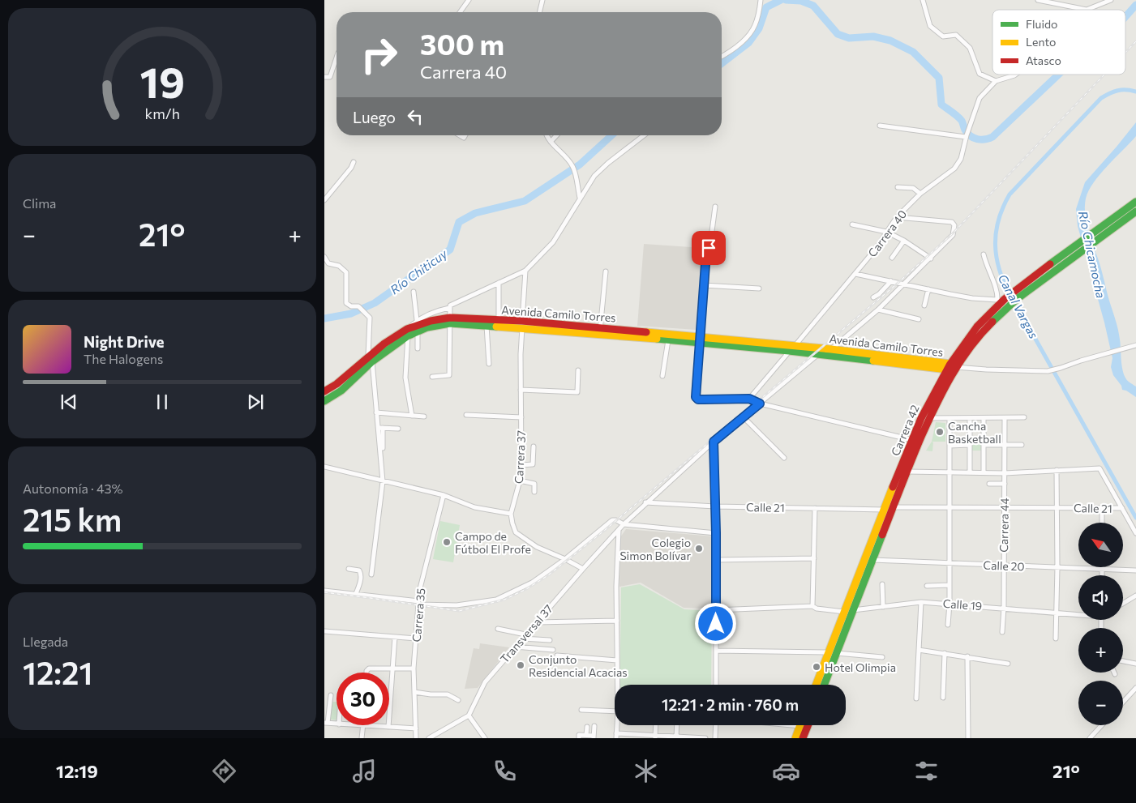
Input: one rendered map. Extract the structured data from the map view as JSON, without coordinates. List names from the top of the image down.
{
  "streets": {
    "main road": ["Avenida Camilo Torres", "Carrera 42"],
    "street": [
      "Carrera 40",
      "Carrera 37",
      "Calle 21",
      "Carrera 44",
      "Calle 20",
      "Calle 19",
      "Carrera 35",
      "Transversal 37"
    ]
  },
  "crossings": [
    ["Carrera 40", "Avenida Camilo Torres"],
    ["Avenida Camilo Torres", "Carrera 42"],
    ["Avenida Camilo Torres", "Carrera 37"],
    ["Carrera 42", "Calle 21"],
    ["Carrera 42", "Calle 20"],
    ["Carrera 42", "Calle 19"],
    ["Calle 21", "Carrera 44"],
    ["Carrera 44", "Calle 20"],
    ["Carrera 44", "Calle 19"]
  ],
  "water": ["Río Chicamocha", "Río Chiticuy", "Canal Vargas"],
  "places": [
    "Cancha Basketball",
    "Campo de Fútbol El Profe",
    "Colegio Simon Bolívar",
    "Conjunto Residencial Acacias",
    "Hotel Olimpia"
  ],
  "legend": ["Fluido", "Lento", "Atasco"],
  "north": "top left",
  "page": {
    "turn": ["300 m", "Carrera 40"],
    "then": "Luego",
    "tile": [
      "Clima",
      ["Autonomía · 43%", "215 km"],
      ["Llegada", "12:21"]
    ],
    "heat": ["−", "21°", "+"],
    "song": ["Night Drive", "The Halogens"],
    "map_buttons": ["+", "−"],
    "limit": "30",
    "trip": "12:21 · 2 min · 760 m",
    "tabs": ["12:19", "21°"],
    "gauge": ["19", "km/h"]
  }
}
